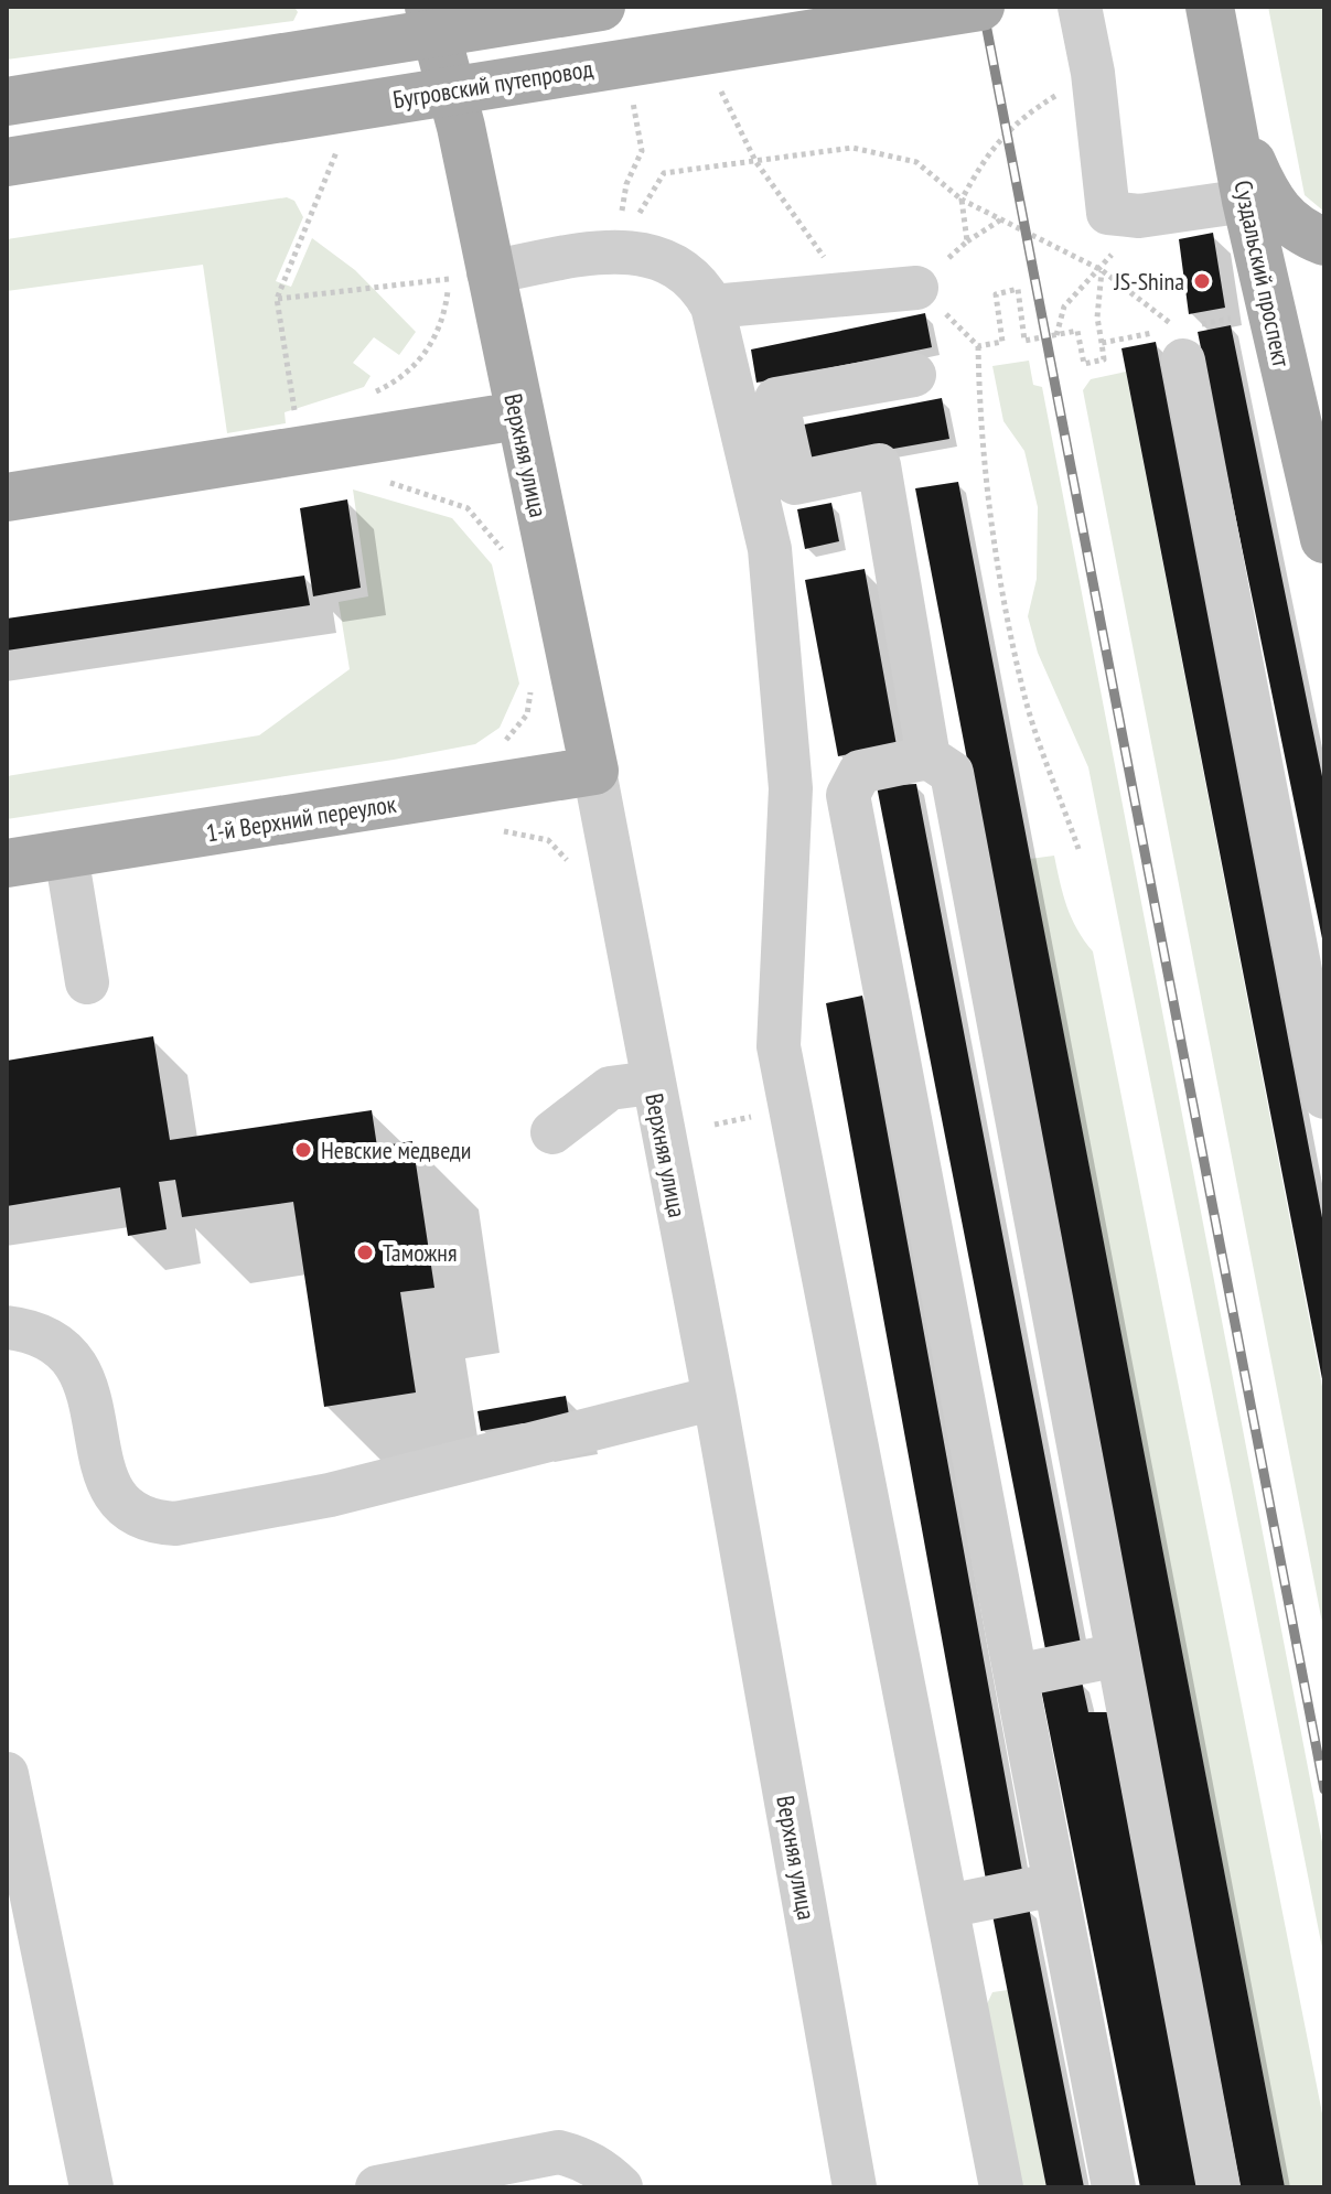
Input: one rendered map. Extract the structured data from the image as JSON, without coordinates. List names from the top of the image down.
{
  "streets": {
    "main road": [
      "Бугровский путепровод",
      "Суздальский проспект",
      "Верхняя улица",
      "1-й Верхний переулок"
    ]
  },
  "crossings": [
    ["Верхняя улица", "1-й Верхний переулок"]
  ],
  "places": ["JS-Shina", "Невские медведи", "Таможня"]
}
